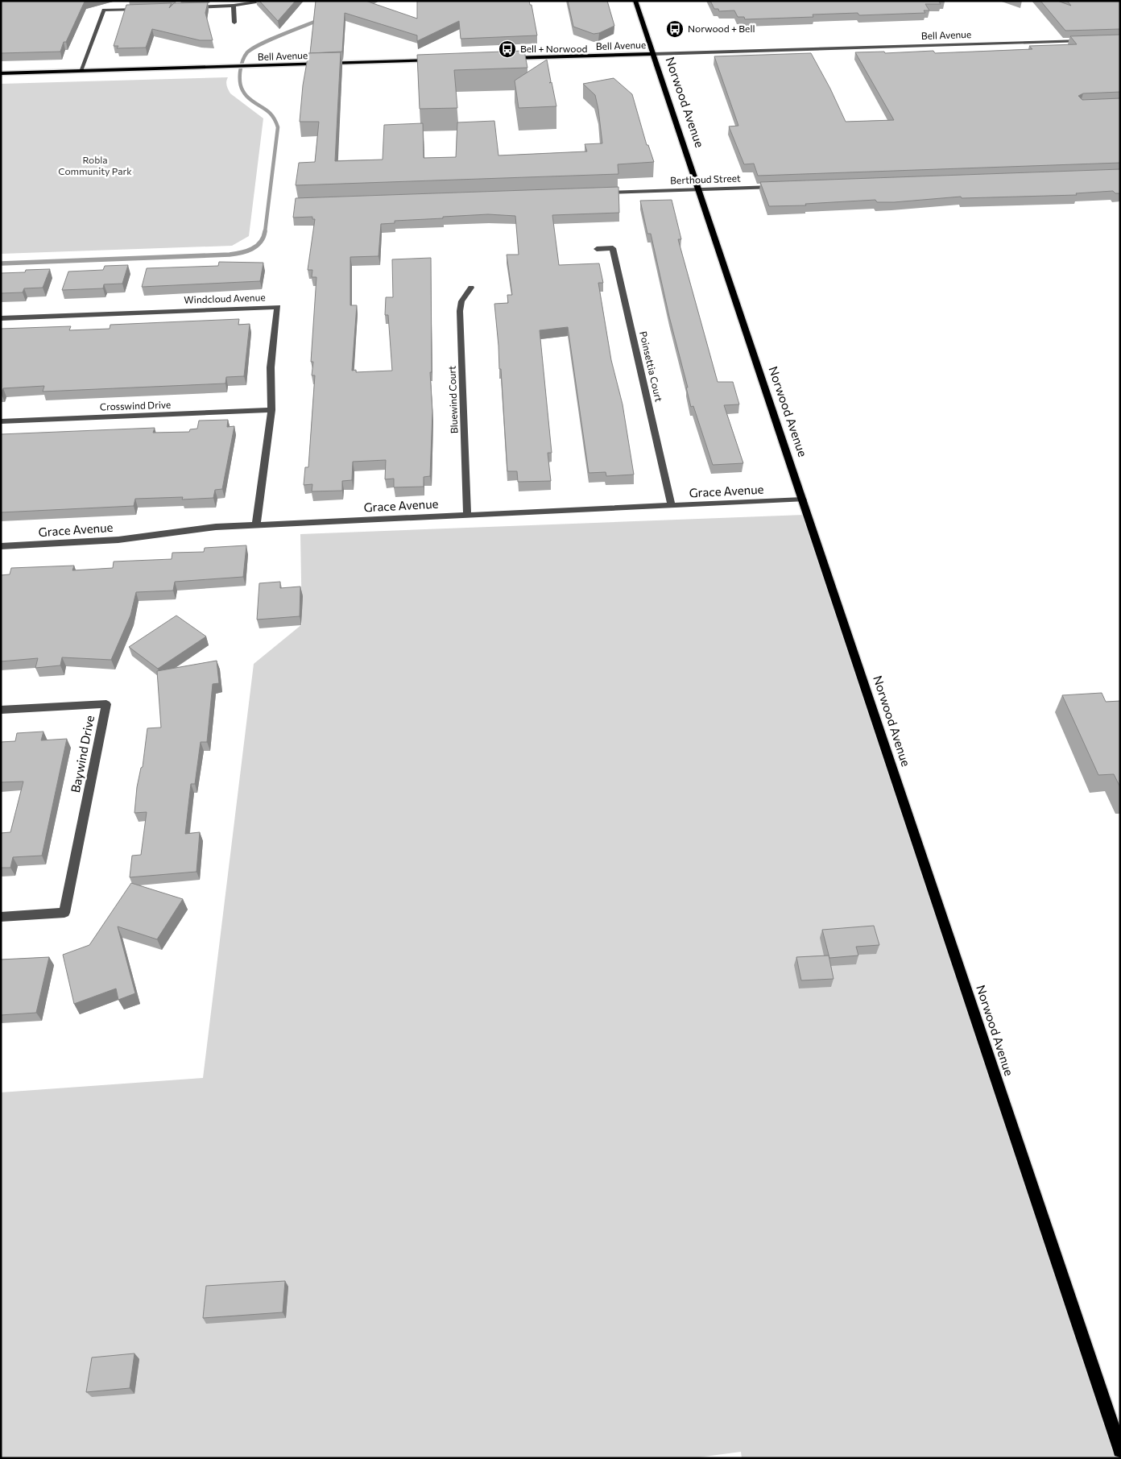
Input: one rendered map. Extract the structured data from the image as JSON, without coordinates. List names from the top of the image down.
{
  "streets": {
    "main road": ["Bell Avenue", "Norwood Avenue"],
    "street": [
      "Berthoud Street",
      "Windcloud Avenue",
      "Poinsettia Court",
      "Bluewind Court",
      "Crosswind Drive",
      "Grace Avenue",
      "Baywind Drive"
    ]
  },
  "crossings": [
    ["Bell Avenue", "Norwood Avenue"],
    ["Norwood Avenue", "Berthoud Street"],
    ["Norwood Avenue", "Grace Avenue"],
    ["Windcloud Avenue", "Crosswind Drive"],
    ["Windcloud Avenue", "Grace Avenue"],
    ["Poinsettia Court", "Grace Avenue"],
    ["Bluewind Court", "Grace Avenue"]
  ],
  "parks": ["Robla Community Park"],
  "places": {
    "bus stop": ["Norwood + Bell", "Bell + Norwood"]
  }
}
